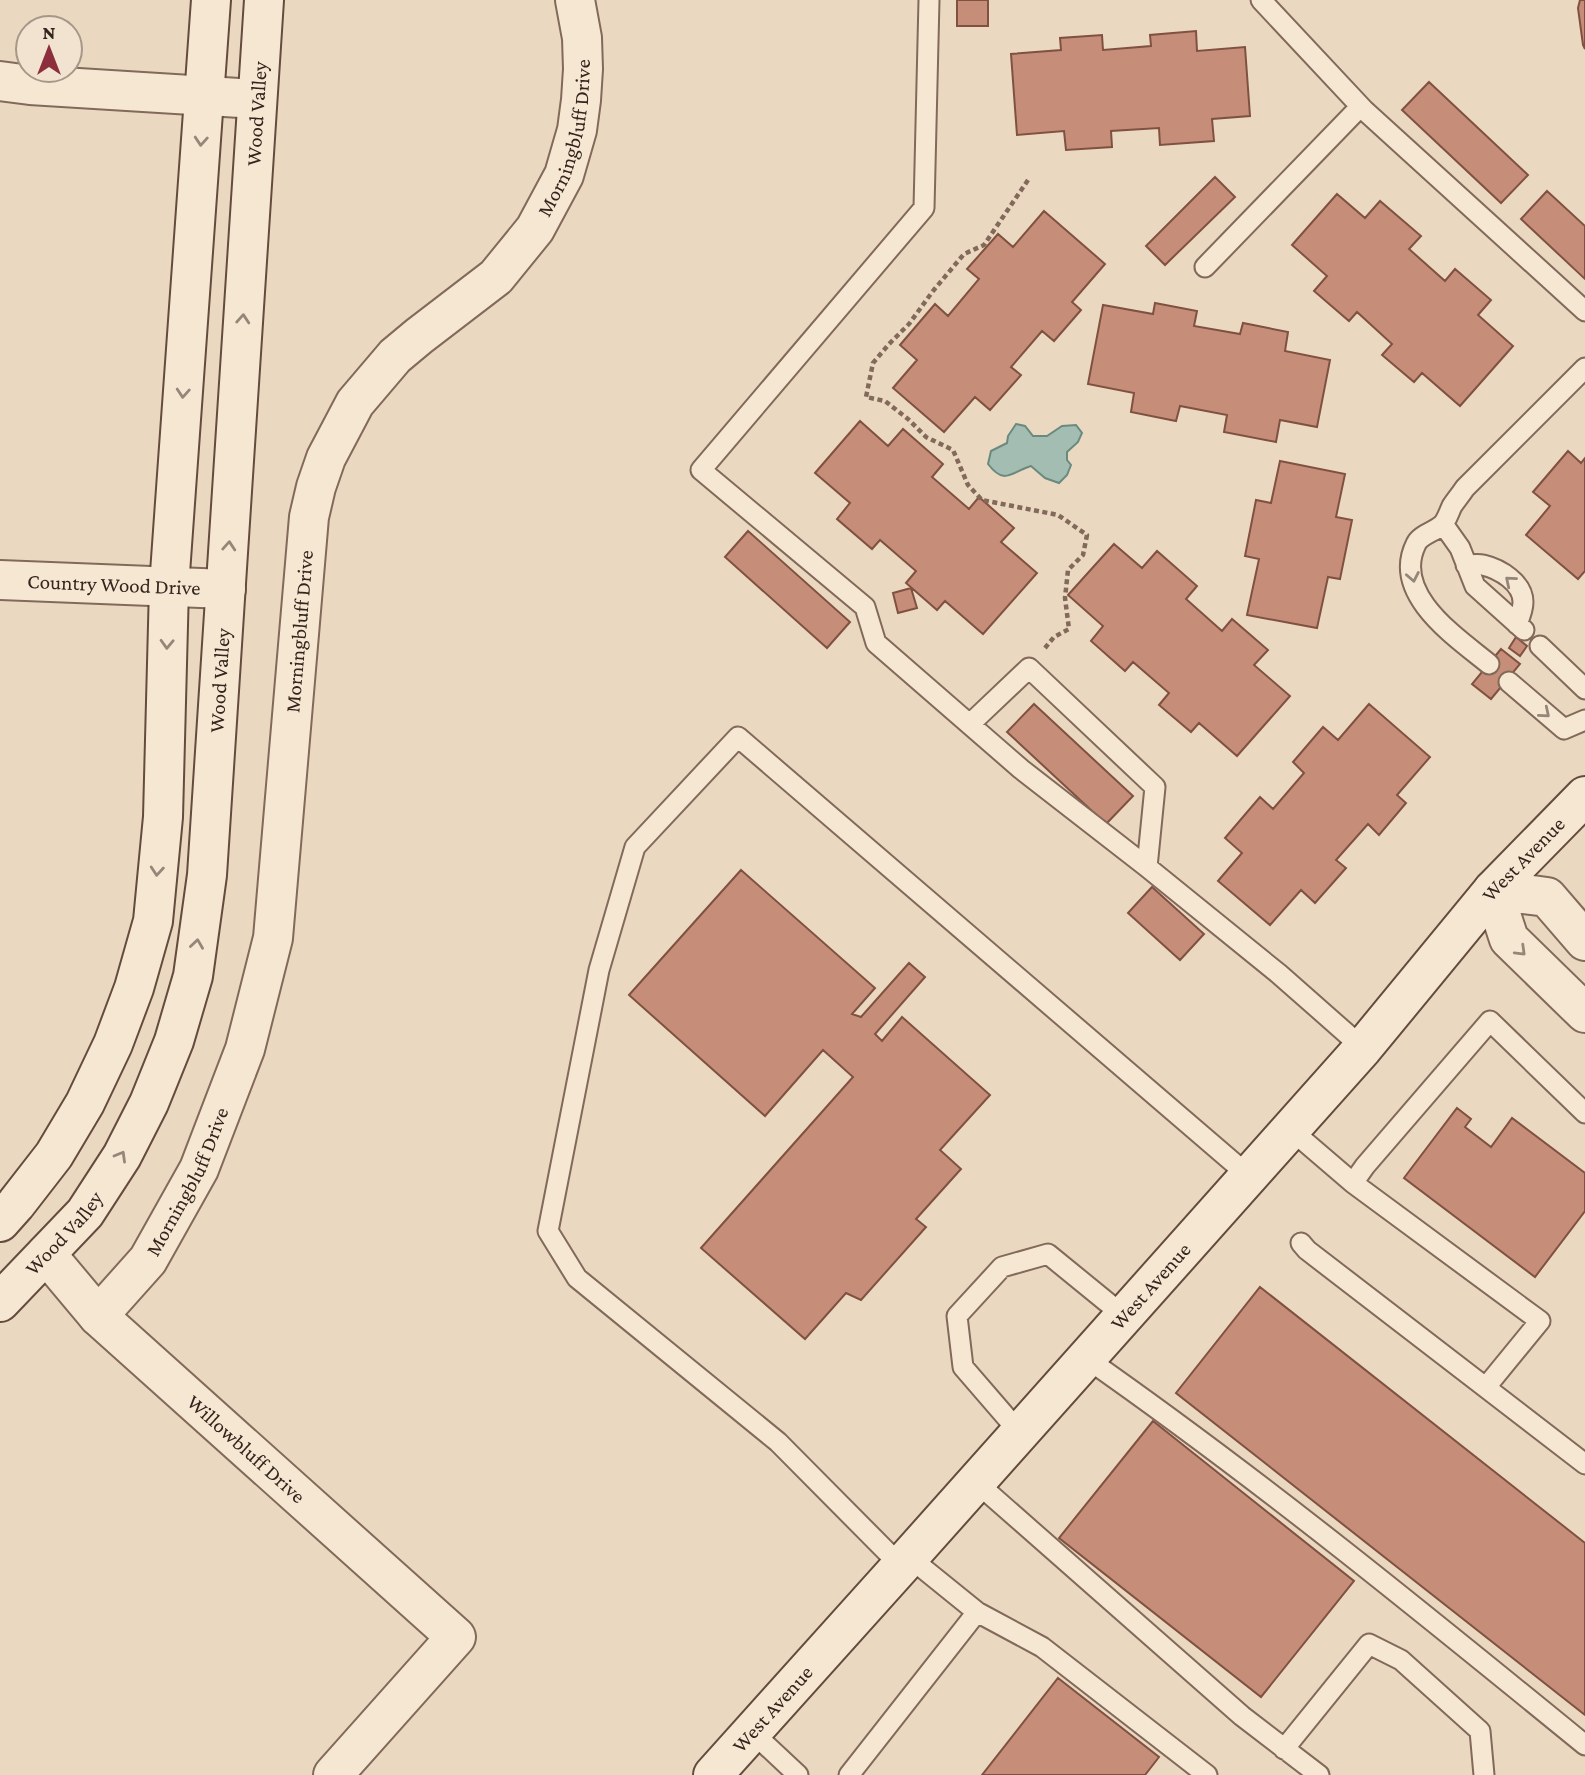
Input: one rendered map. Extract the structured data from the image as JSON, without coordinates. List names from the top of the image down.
{
  "streets": {
    "street": [
      "Wood Valley",
      "Morningbluff Drive",
      "Country Wood Drive",
      "West Avenue",
      "Willowbluff Drive"
    ]
  },
  "crossings": [
    ["Wood Valley", "Country Wood Drive"],
    ["Wood Valley", "Willowbluff Drive"],
    ["Morningbluff Drive", "Willowbluff Drive"]
  ],
  "north": "top"
}
